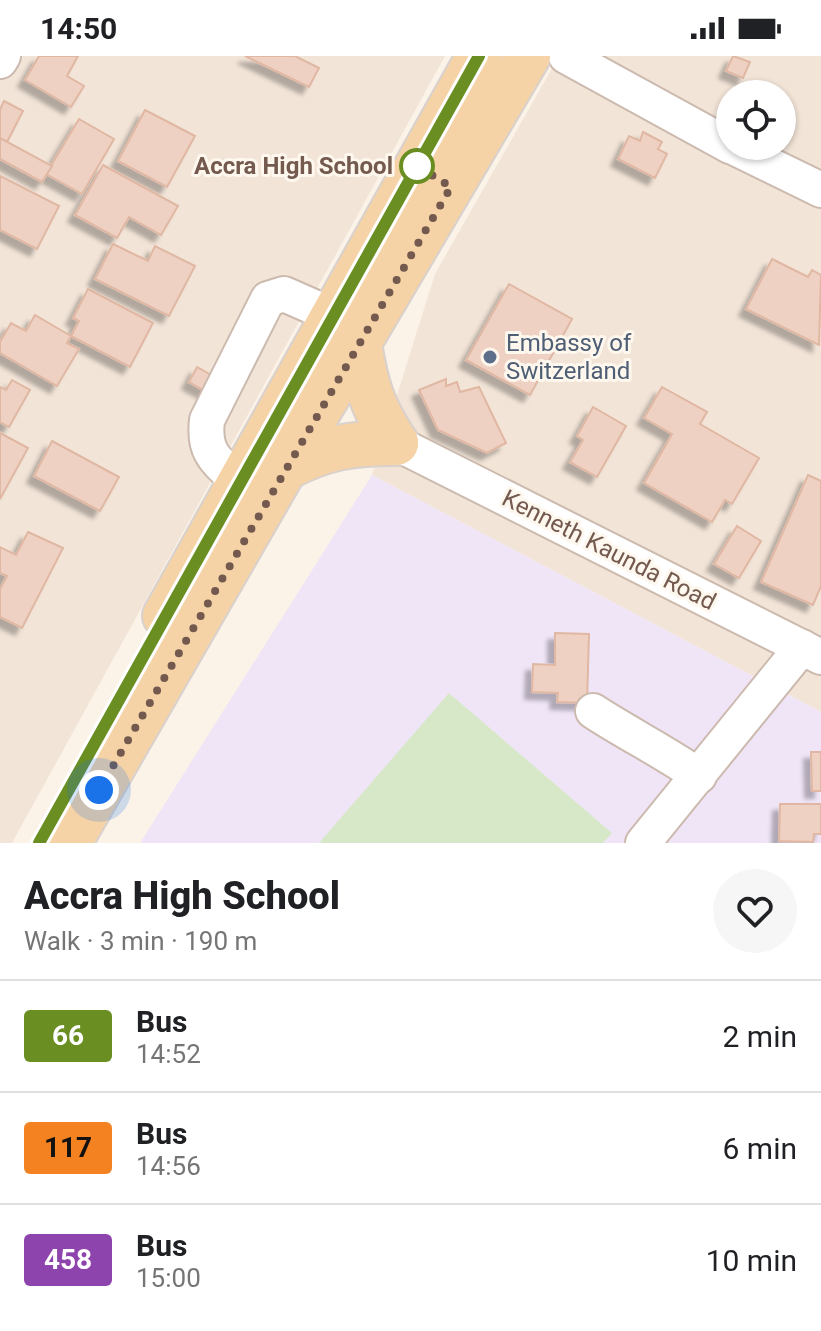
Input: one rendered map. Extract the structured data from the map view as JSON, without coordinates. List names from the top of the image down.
{
  "streets": {
    "street": ["Kenneth Kaunda Road"]
  },
  "places": ["Accra High School", "Embassy of Switzerland"],
  "lines": ["bus line 66"],
  "page": {
    "status": "14:50",
    "heading": ["Accra High School", "Walk · 3 min · 190 m"],
    "list": [
      {
        "mark": "66",
        "name": "Bus",
        "note": "14:52",
        "value": "2 min"
      },
      {
        "mark": "117",
        "name": "Bus",
        "note": "14:56",
        "value": "6 min"
      },
      {
        "mark": "458",
        "name": "Bus",
        "note": "15:00",
        "value": "10 min"
      }
    ]
  }
}
